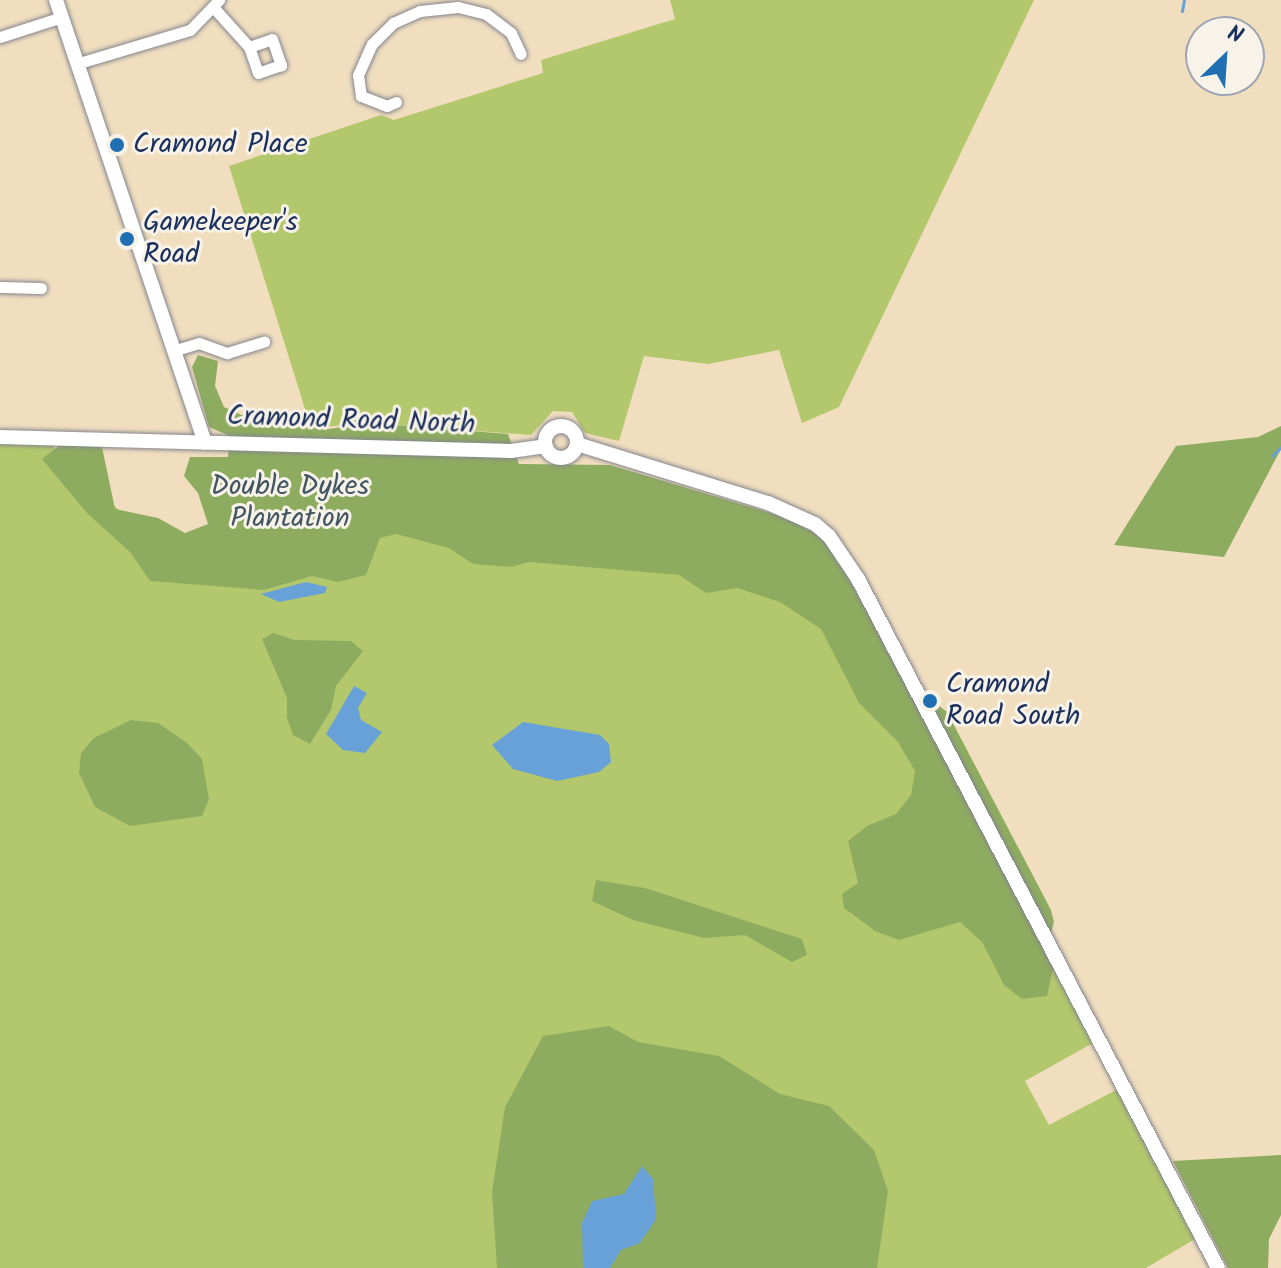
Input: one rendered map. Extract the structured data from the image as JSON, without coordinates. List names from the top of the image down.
{
  "streets": {
    "street": ["Cramond Road North"]
  },
  "parks": ["Double Dykes Plantation"],
  "places": ["Cramond Place", "Gamekeeper's Road", "Cramond Road South"],
  "north": "top right"
}
